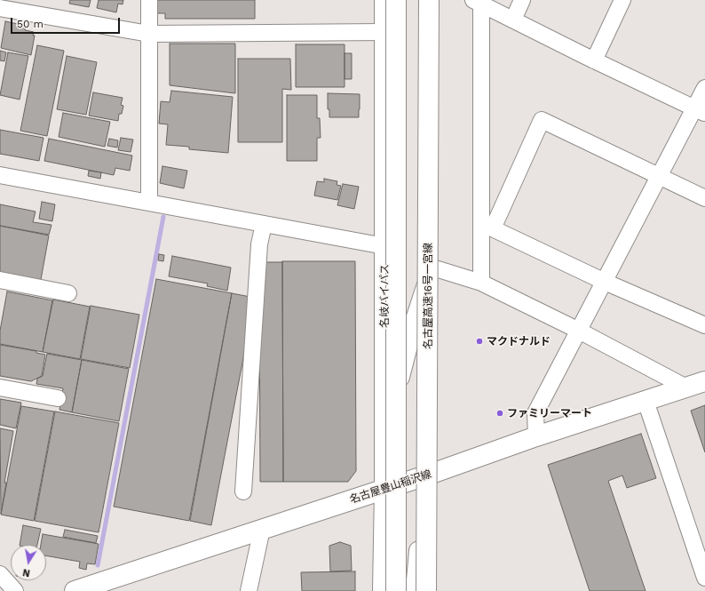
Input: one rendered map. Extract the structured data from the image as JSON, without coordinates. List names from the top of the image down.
{
  "streets": {
    "main road": ["名岐バイパス", "名古屋高速16号一宮線", "名古屋豊山稲沢線"]
  },
  "crossings": [
    ["名岐バイパス", "名古屋豊山稲沢線"]
  ],
  "places": ["マクドナルド", "ファミリーマート"],
  "scale_bar": "50 m",
  "north": "bottom"
}
